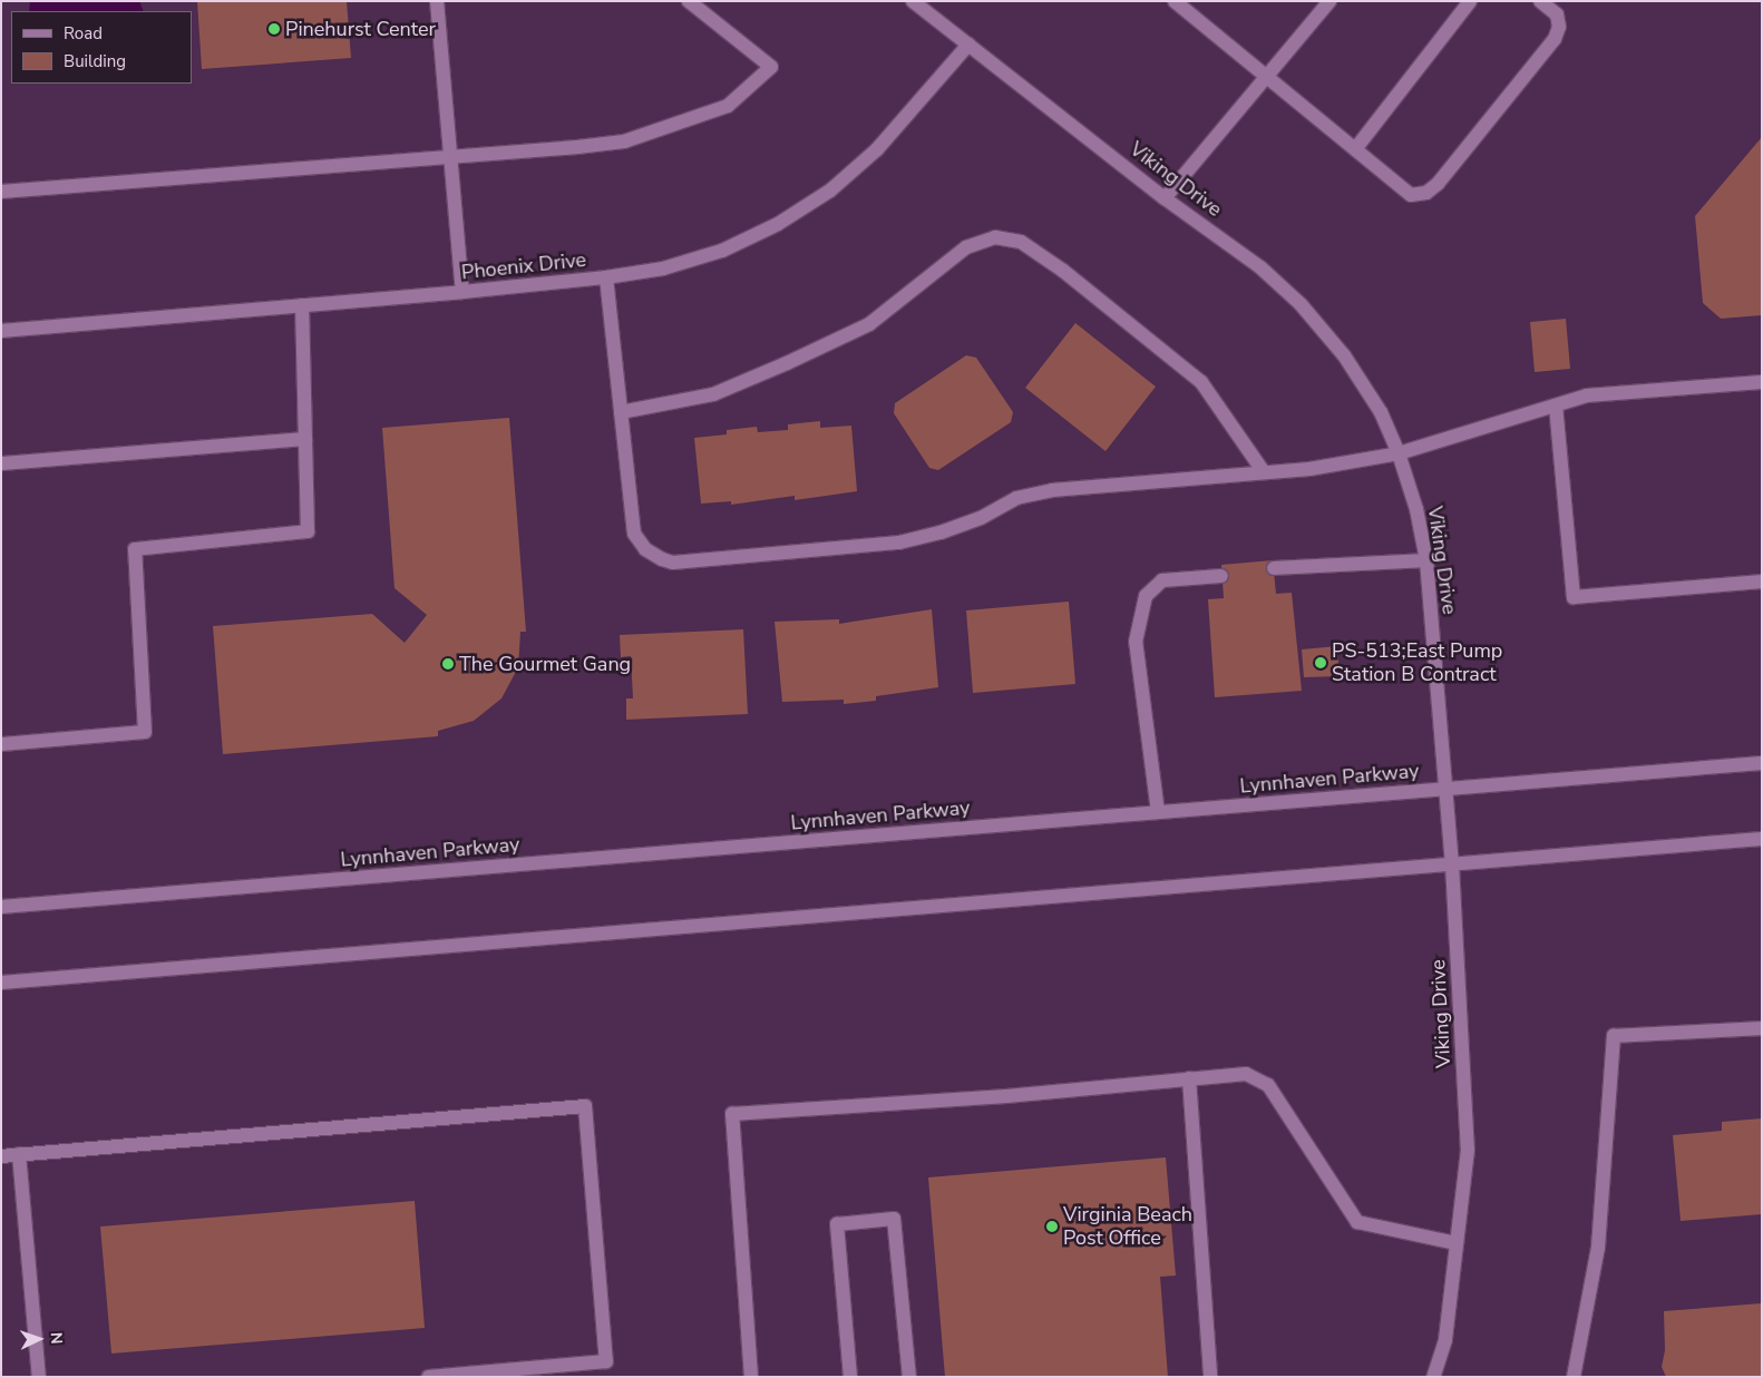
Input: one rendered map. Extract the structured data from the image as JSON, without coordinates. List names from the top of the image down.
{
  "streets": {
    "main road": ["Viking Drive", "Phoenix Drive", "Lynnhaven Parkway"]
  },
  "crossings": [
    ["Viking Drive", "Phoenix Drive"],
    ["Viking Drive", "Lynnhaven Parkway"]
  ],
  "places": [
    "Pinehurst Center",
    "PS-513;East Pump Station B Contract",
    "The Gourmet Gang",
    "Virginia Beach Post Office"
  ],
  "legend": ["Road", "Building"],
  "north": "right"
}
